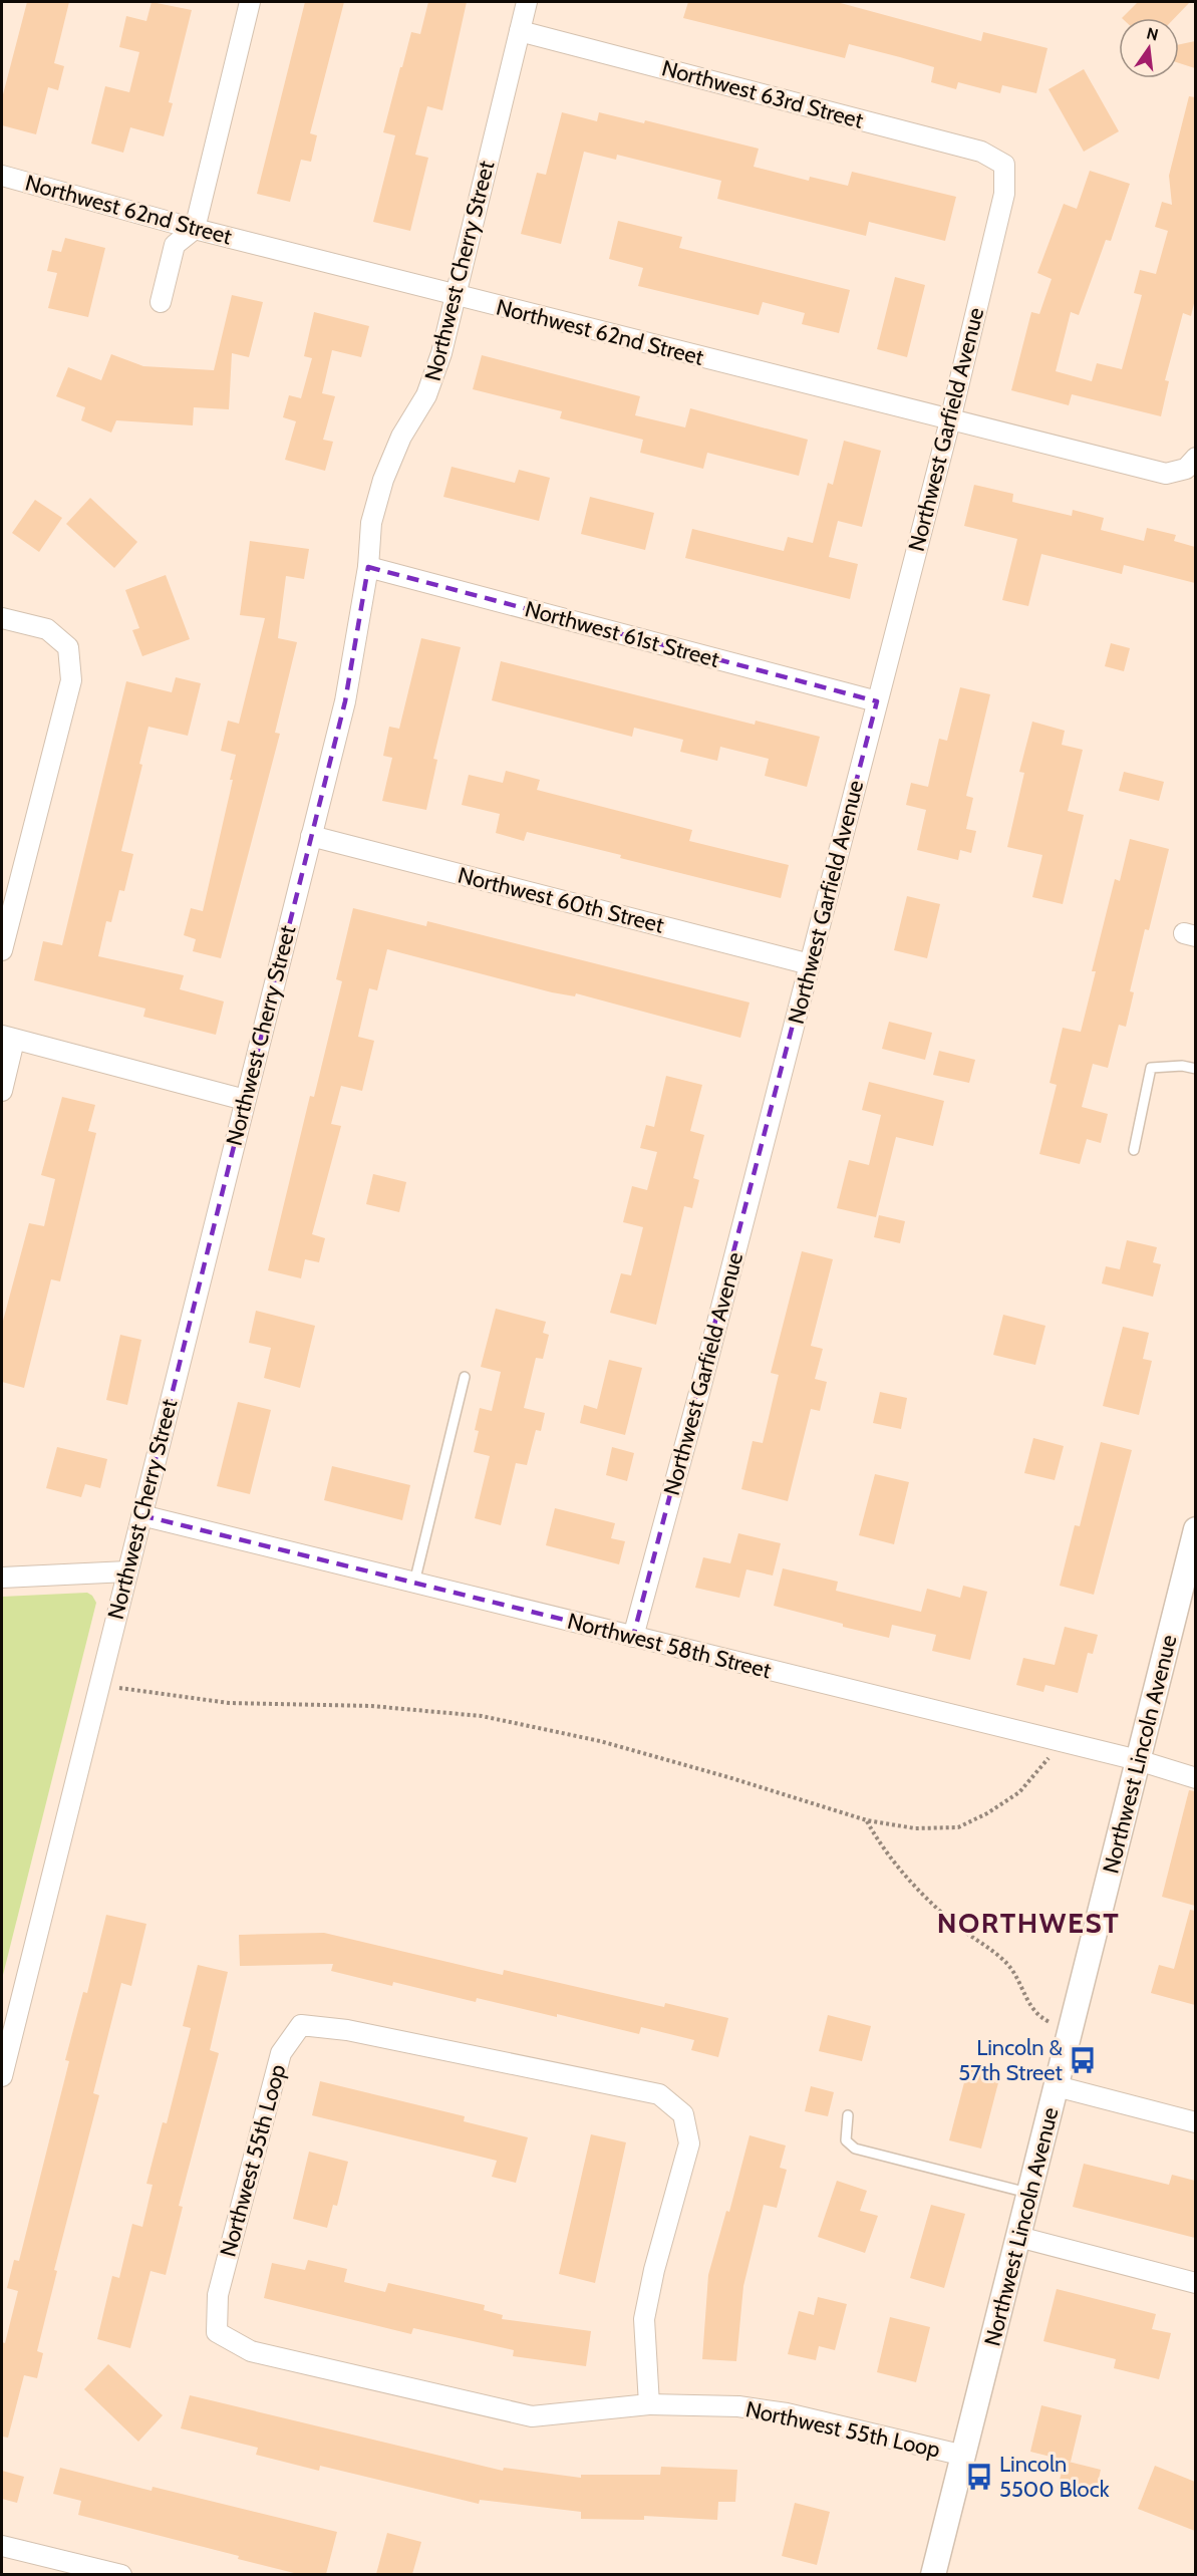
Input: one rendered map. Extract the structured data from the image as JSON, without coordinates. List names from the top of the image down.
{
  "streets": {
    "street": [
      "Northwest 63rd Street",
      "Northwest 62nd Street",
      "Northwest Cherry Street",
      "Northwest Garfield Avenue",
      "Northwest 61st Street",
      "Northwest 60th Street",
      "Northwest 58th Street",
      "Northwest Lincoln Avenue",
      "Northwest 55th Loop"
    ]
  },
  "crossings": [
    ["Northwest 63rd Street", "Northwest Cherry Street"],
    ["Northwest 63rd Street", "Northwest Garfield Avenue"],
    ["Northwest 62nd Street", "Northwest Cherry Street"],
    ["Northwest 62nd Street", "Northwest Garfield Avenue"],
    ["Northwest Cherry Street", "Northwest 61st Street"],
    ["Northwest Cherry Street", "Northwest 60th Street"],
    ["Northwest Cherry Street", "Northwest 58th Street"],
    ["Northwest Garfield Avenue", "Northwest 61st Street"],
    ["Northwest Garfield Avenue", "Northwest 60th Street"],
    ["Northwest Garfield Avenue", "Northwest 58th Street"],
    ["Northwest 58th Street", "Northwest Lincoln Avenue"],
    ["Northwest Lincoln Avenue", "Northwest 55th Loop"]
  ],
  "districts": ["NORTHWEST"],
  "places": {
    "bus stop": ["Lincoln & 57th Street", "Lincoln 5500 Block"]
  },
  "north": "top"
}
